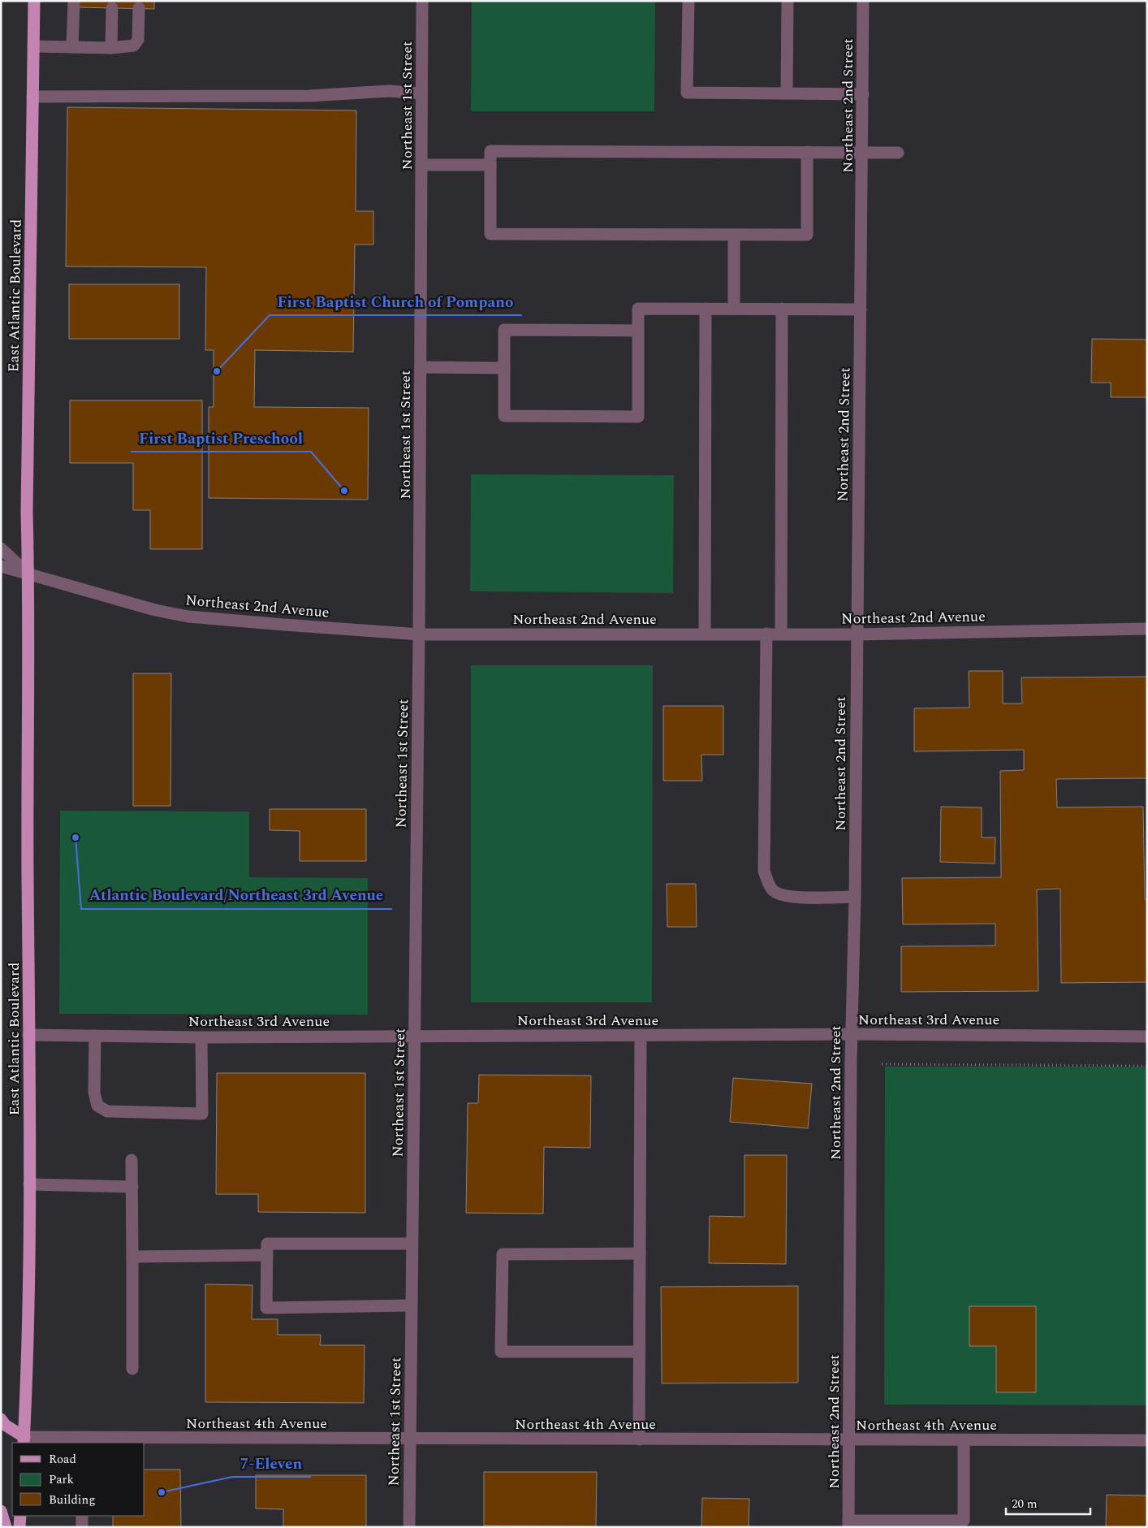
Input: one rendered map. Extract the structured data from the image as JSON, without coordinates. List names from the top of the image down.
{
  "streets": {
    "main road": ["East Atlantic Boulevard"],
    "street": [
      "Northeast 1st Street",
      "Northeast 2nd Street",
      "Northeast 2nd Avenue",
      "Northeast 3rd Avenue",
      "Northeast 4th Avenue"
    ]
  },
  "crossings": [
    ["Northeast 1st Street", "Northeast 2nd Avenue"],
    ["Northeast 1st Street", "Northeast 3rd Avenue"],
    ["Northeast 1st Street", "Northeast 4th Avenue"],
    ["Northeast 2nd Street", "Northeast 2nd Avenue"],
    ["Northeast 2nd Street", "Northeast 3rd Avenue"],
    ["Northeast 2nd Street", "Northeast 4th Avenue"],
    ["East Atlantic Boulevard", "Northeast 2nd Avenue"],
    ["East Atlantic Boulevard", "Northeast 3rd Avenue"],
    ["East Atlantic Boulevard", "Northeast 4th Avenue"]
  ],
  "places": [
    "First Baptist Church of Pompano",
    "First Baptist Preschool",
    "Atlantic Boulevard/Northeast 3rd Avenue",
    "7-Eleven"
  ],
  "legend": ["Road", "Park", "Building"],
  "scale_bar": "20 m"
}
